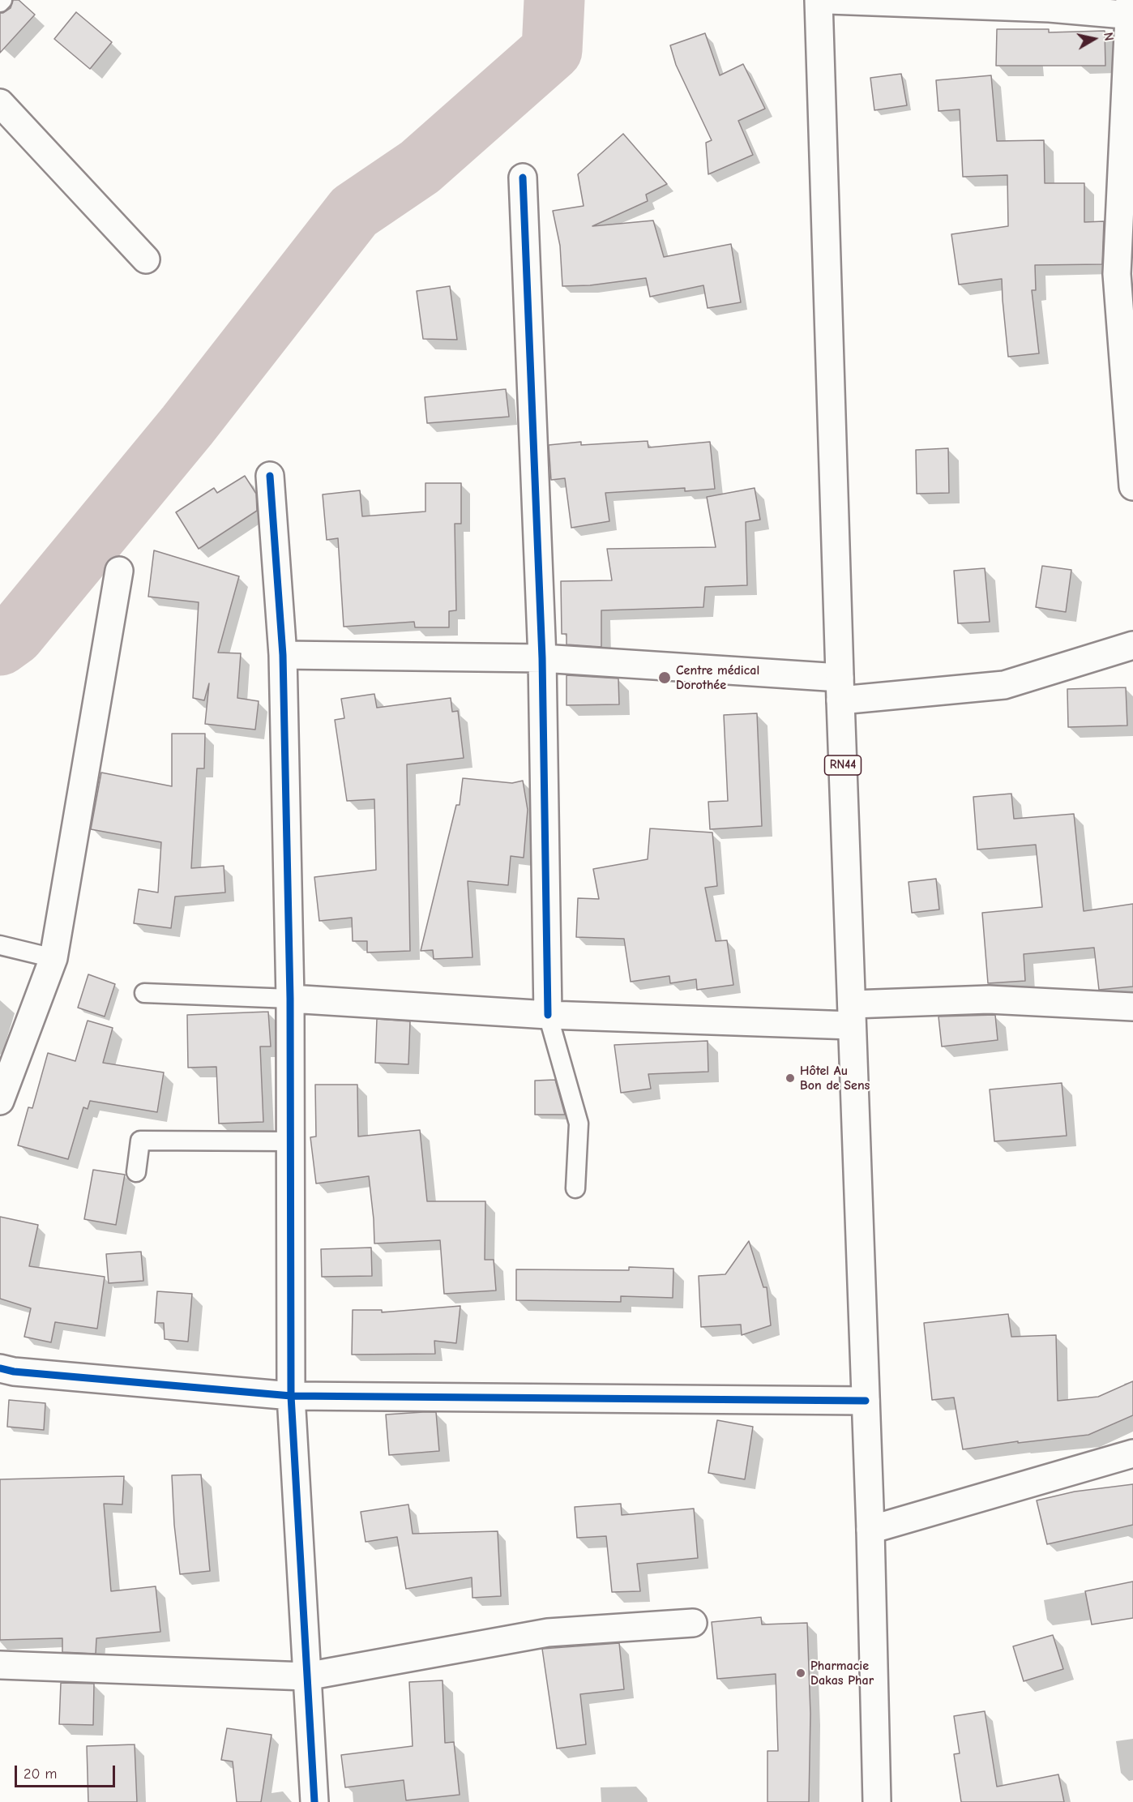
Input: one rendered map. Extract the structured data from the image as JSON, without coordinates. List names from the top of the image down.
{
  "streets": {
    "street": ["RN44"]
  },
  "places": ["Centre médical Dorothée", "Hôtel Au Bon de Sens", "Pharmacie Dakas Phar"],
  "scale_bar": "20 m",
  "north": "right"
}
